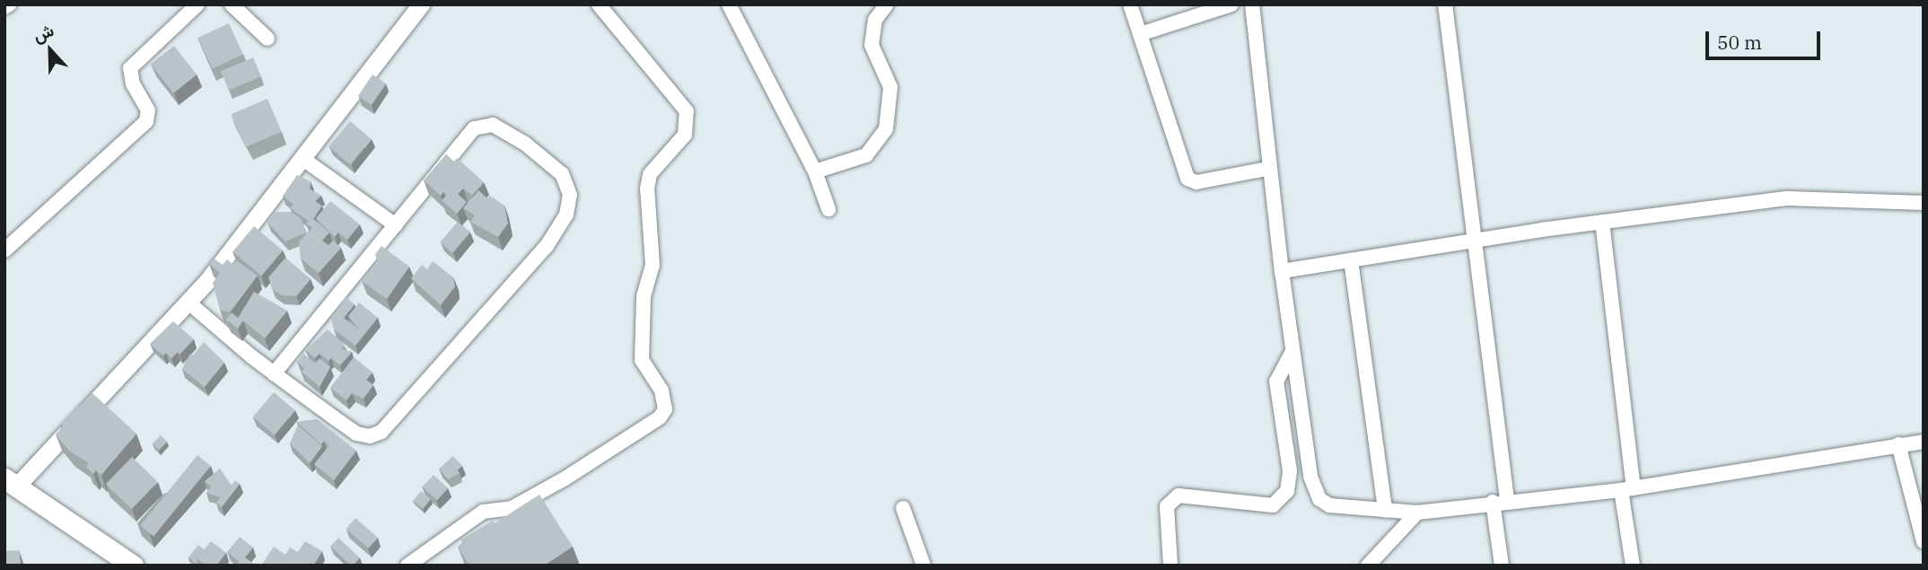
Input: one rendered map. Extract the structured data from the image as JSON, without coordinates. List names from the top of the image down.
{
  "scale_bar": "50 m",
  "north": "top"
}
